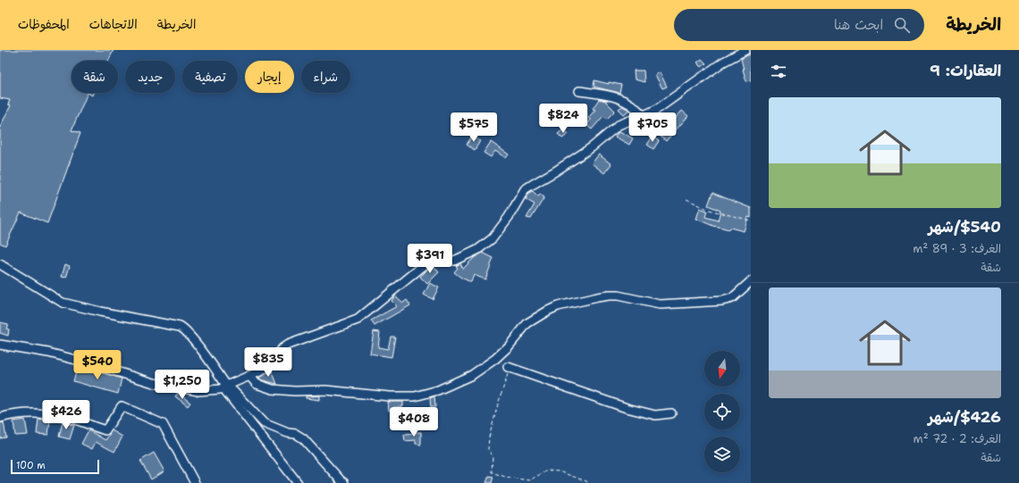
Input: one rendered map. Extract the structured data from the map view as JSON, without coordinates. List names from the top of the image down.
{
  "scale_bar": "100 m",
  "north": "bottom",
  "page": {
    "header": "الخريطة",
    "search": "ابحث هنا",
    "nav": ["الخريطة", "الاتجاهات", "المحفوظات"],
    "heading": "العقارات: 9",
    "chip": [
      "شراء",
      "إيجار",
      "تصفية",
      "جديد",
      "شقة"
    ],
    "list": [
      {
        "name": "$540/شهر",
        "note": "الغرف: 3 · 89 m² · شقة"
      },
      {
        "name": "$426/شهر",
        "note": "الغرف: 2 · 72 m² · شقة"
      }
    ],
    "price": [
      "$824",
      "$575",
      "$705",
      "$391",
      "$835",
      "$540",
      "$1,250",
      "$426",
      "$408"
    ],
    "scale": "100 m"
  }
}
